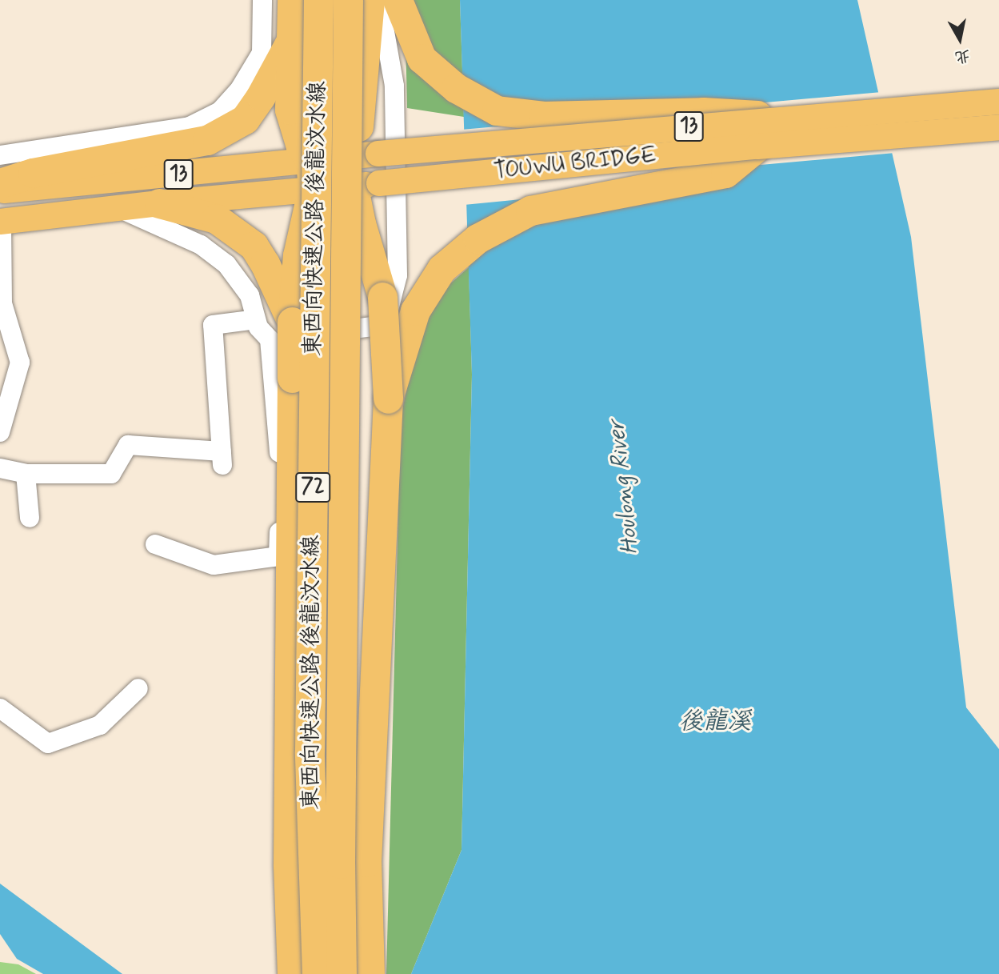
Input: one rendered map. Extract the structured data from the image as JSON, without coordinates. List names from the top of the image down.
{
  "streets": {
    "highway": ["東西向快速公路 後龍汶水線", "72"],
    "main road": ["13", "TOUWU BRIDGE"]
  },
  "crossings": [
    ["13", "TOUWU BRIDGE"]
  ],
  "water": ["Houlong River", "後龍溪"],
  "north": "bottom"
}
